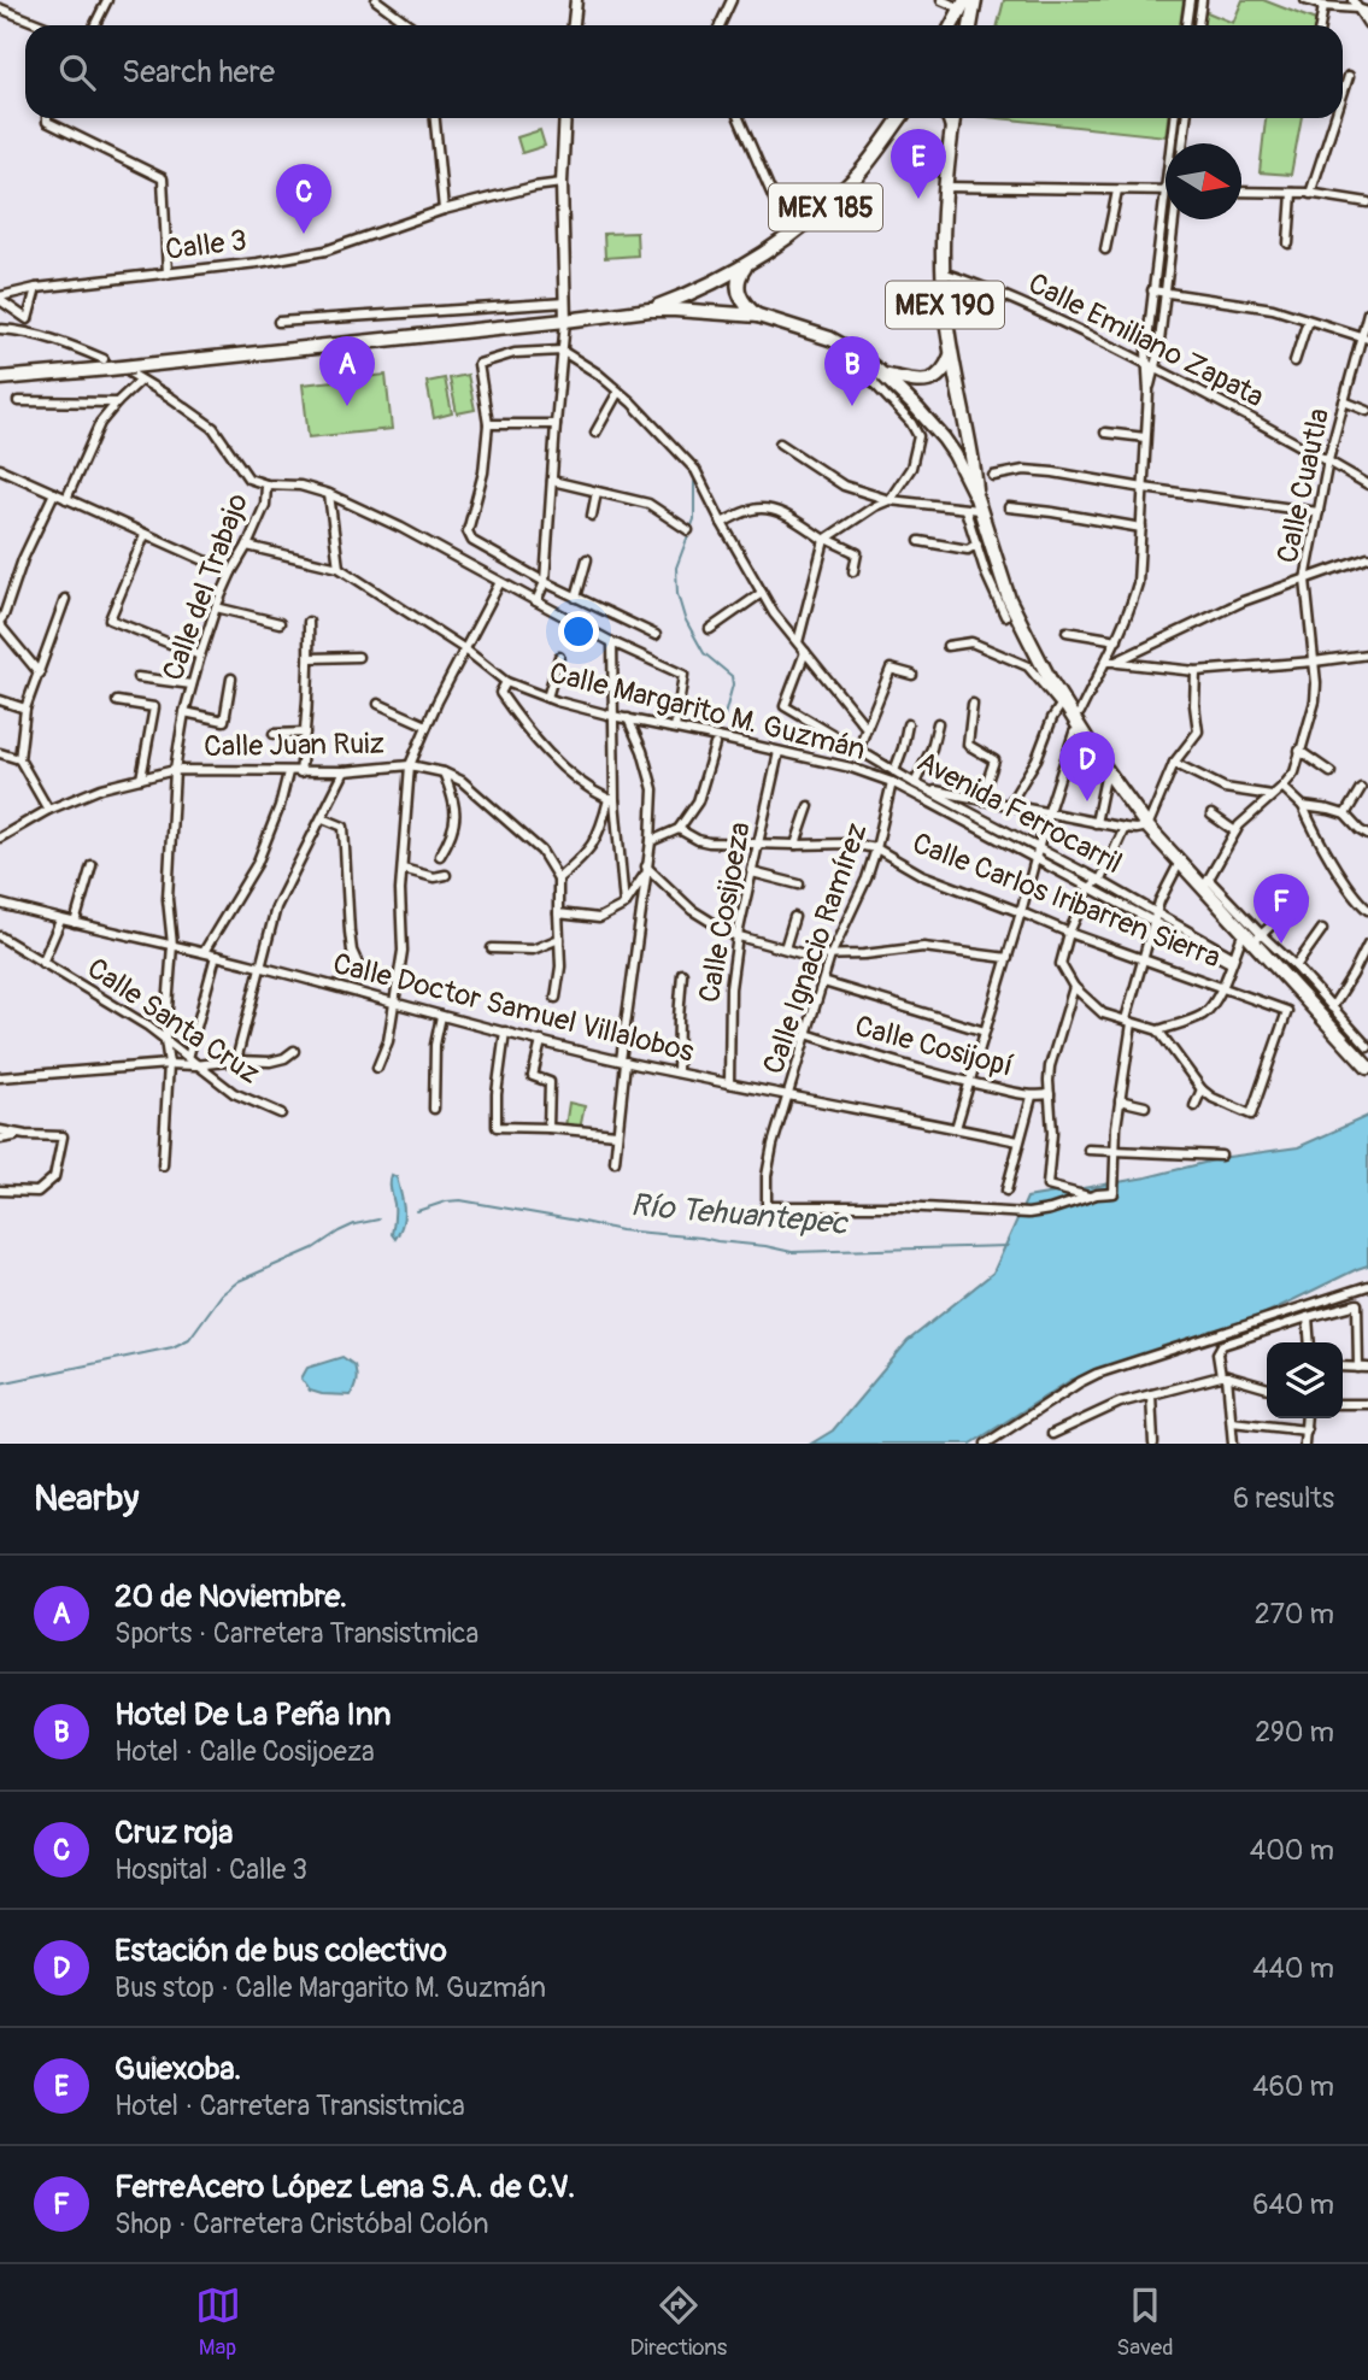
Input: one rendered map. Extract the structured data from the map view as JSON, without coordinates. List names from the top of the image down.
{
  "streets": {
    "main road": ["MEX 185", "MEX 190"],
    "street": [
      "Calle 3",
      "Calle Emiliano Zapata",
      "Calle Cuautla",
      "Calle del Trabajo",
      "Calle Margarito M. Guzmán",
      "Calle Juan Ruiz",
      "Avenida Ferrocarril",
      "Calle Carlos Iribarren Sierra",
      "Calle Cosijoeza",
      "Calle Ignacio Ramírez",
      "Calle Doctor Samuel Villalobos",
      "Calle Santa Cruz",
      "Calle Cosijopí"
    ]
  },
  "crossings": [
    ["MEX 185", "MEX 190"],
    ["MEX 185", "Calle Cuautla"],
    ["MEX 190", "Calle Emiliano Zapata"],
    ["Calle Emiliano Zapata", "Calle Cuautla"],
    ["Calle del Trabajo", "Calle Margarito M. Guzmán"],
    ["Calle del Trabajo", "Calle Juan Ruiz"],
    ["Calle del Trabajo", "Calle Doctor Samuel Villalobos"],
    ["Calle del Trabajo", "Calle Santa Cruz"],
    ["Calle Margarito M. Guzmán", "Avenida Ferrocarril"],
    ["Calle Margarito M. Guzmán", "Calle Cosijoeza"],
    ["Calle Margarito M. Guzmán", "Calle Ignacio Ramírez"],
    ["Calle Carlos Iribarren Sierra", "Calle Cosijoeza"],
    ["Calle Carlos Iribarren Sierra", "Calle Ignacio Ramírez"],
    ["Calle Cosijoeza", "Calle Doctor Samuel Villalobos"],
    ["Calle Ignacio Ramírez", "Calle Doctor Samuel Villalobos"],
    ["Calle Ignacio Ramírez", "Calle Cosijopí"]
  ],
  "water": ["Río Tehuantepec"],
  "north": "right",
  "page": {
    "search": "Search here",
    "pins": [
      "E",
      "C",
      "A",
      "B",
      "D",
      "F"
    ],
    "heading": ["Nearby", "6 results"],
    "list": [
      {
        "mark": "A",
        "name": "20 de Noviembre.",
        "note": "Sports · Carretera Transistmica",
        "value": "270 m"
      },
      {
        "mark": "B",
        "name": "Hotel De La Peña Inn",
        "note": "Hotel · Calle Cosijoeza",
        "value": "290 m"
      },
      {
        "mark": "C",
        "name": "Cruz roja",
        "note": "Hospital · Calle 3",
        "value": "400 m"
      },
      {
        "mark": "D",
        "name": "Estación de bus colectivo",
        "note": "Bus stop · Calle Margarito M. Guzmán",
        "value": "440 m"
      },
      {
        "mark": "E",
        "name": "Guiexoba.",
        "note": "Hotel · Carretera Transistmica",
        "value": "460 m"
      },
      {
        "mark": "F",
        "name": "FerreAcero López Lena S.A. de C.V.",
        "note": "Shop · Carretera Cristóbal Colón",
        "value": "640 m"
      }
    ],
    "nav": ["Map", "Directions", "Saved"]
  }
}
